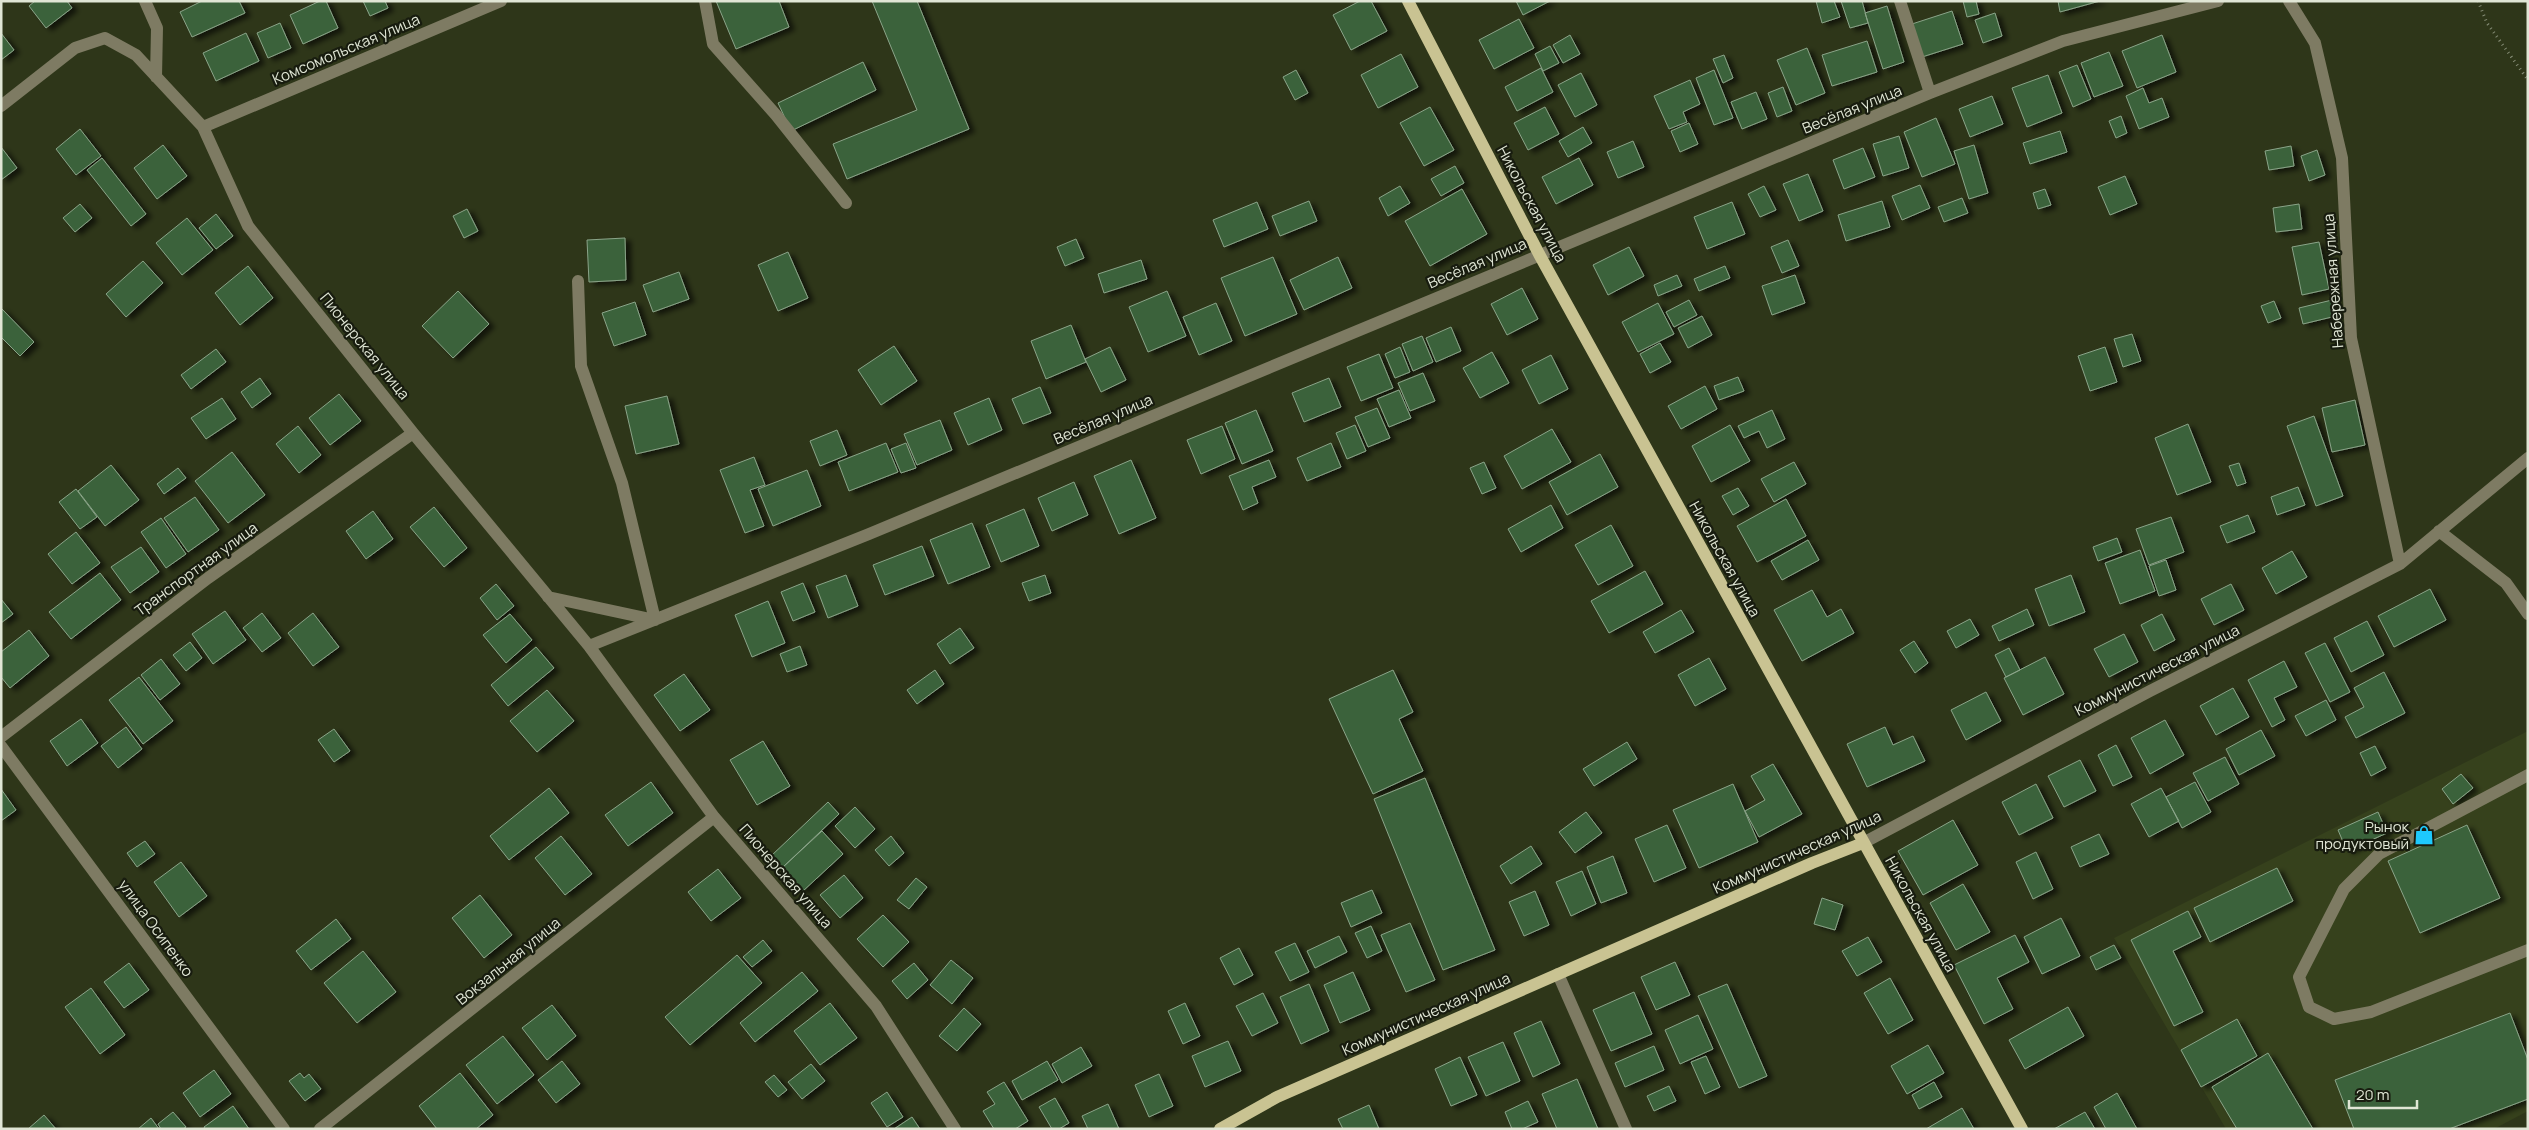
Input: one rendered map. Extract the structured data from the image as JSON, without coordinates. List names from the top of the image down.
{
  "streets": {
    "main road": ["Никольская улица", "Коммунистическая улица"],
    "street": [
      "Комсомольская улица",
      "Весёлая улица",
      "Набережная улица",
      "Пионерская улица",
      "Транспортная улица",
      "улица Осипенко",
      "Вокзальная улица"
    ]
  },
  "crossings": [
    ["Комсомольская улица", "Пионерская улица"],
    ["Весёлая улица", "Никольская улица"],
    ["Никольская улица", "Коммунистическая улица"],
    ["Набережная улица", "Коммунистическая улица"],
    ["Пионерская улица", "Транспортная улица"],
    ["Пионерская улица", "Вокзальная улица"]
  ],
  "places": {
    "shop": ["Рынок продуктовый"]
  },
  "scale_bar": "20 m"
}
